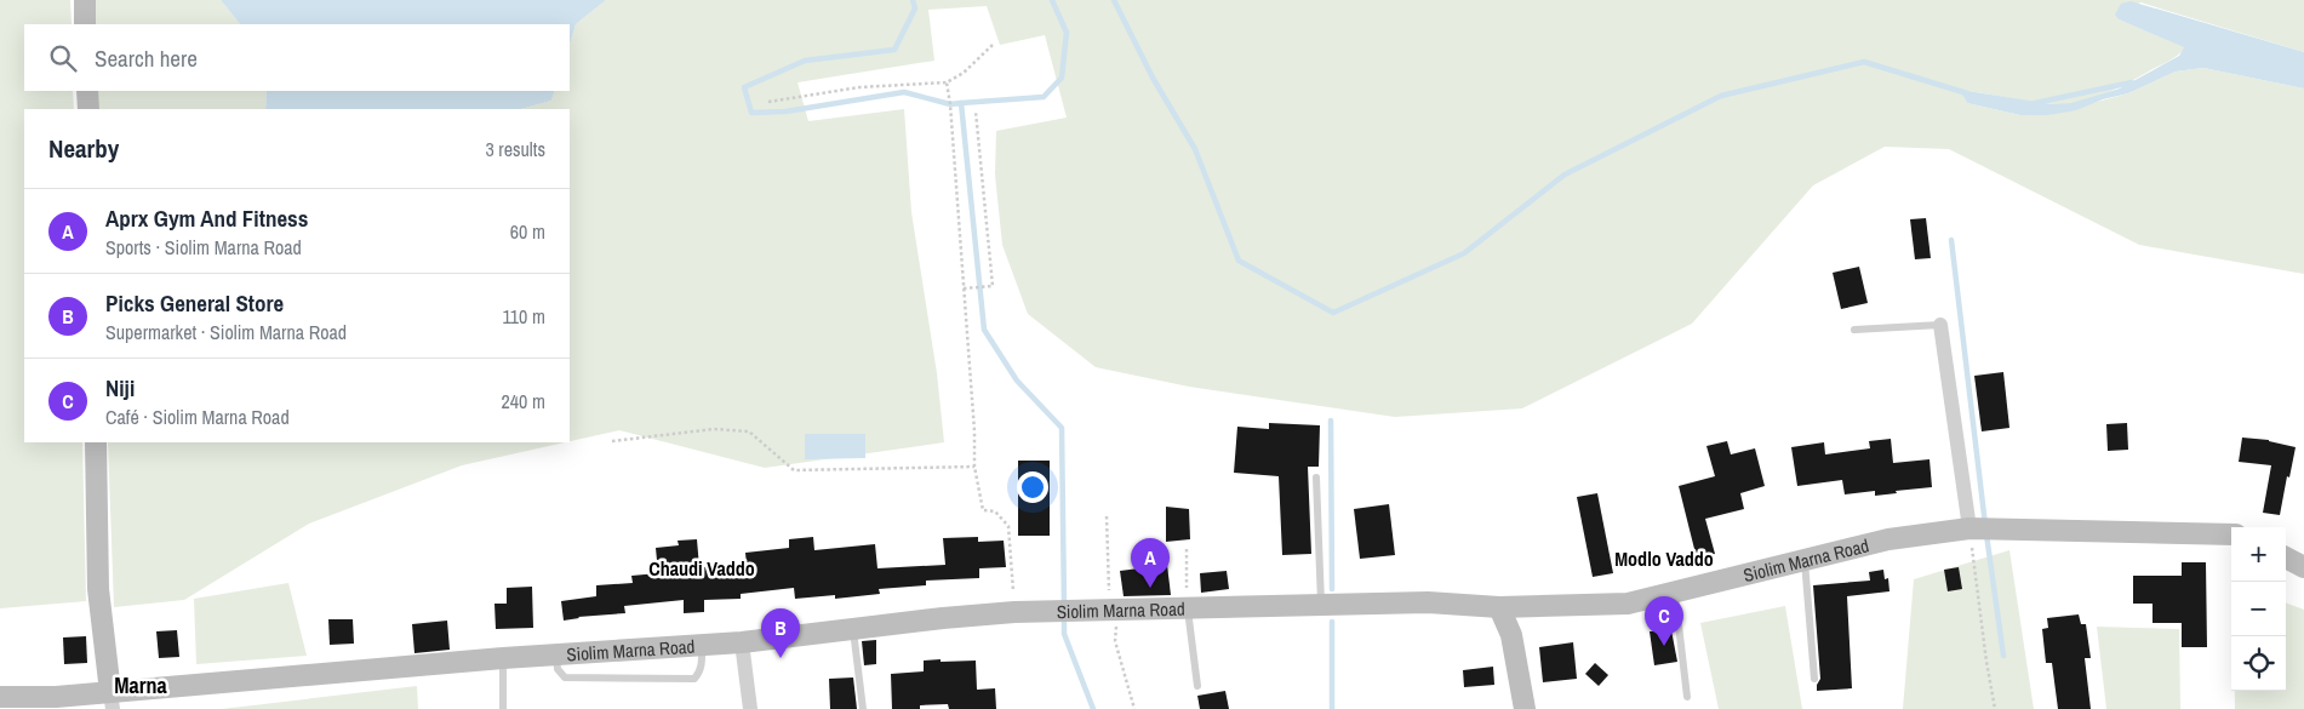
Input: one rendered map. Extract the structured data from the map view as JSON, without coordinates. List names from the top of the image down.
{
  "streets": {
    "main road": ["Siolim Marna Road"]
  },
  "districts": ["Modlo Vaddo", "Chaudi Vaddo", "Marna"],
  "page": {
    "search": "Search here",
    "heading": ["Nearby", "3 results"],
    "list": [
      {
        "mark": "A",
        "name": "Aprx Gym And Fitness",
        "note": "Sports · Siolim Marna Road",
        "value": "60 m"
      },
      {
        "mark": "B",
        "name": "Picks General Store",
        "note": "Supermarket · Siolim Marna Road",
        "value": "110 m"
      },
      {
        "mark": "C",
        "name": "Niji",
        "note": "Café · Siolim Marna Road",
        "value": "240 m"
      }
    ],
    "map_buttons": ["+", "−"],
    "pins": ["A", "C", "B"]
  }
}
